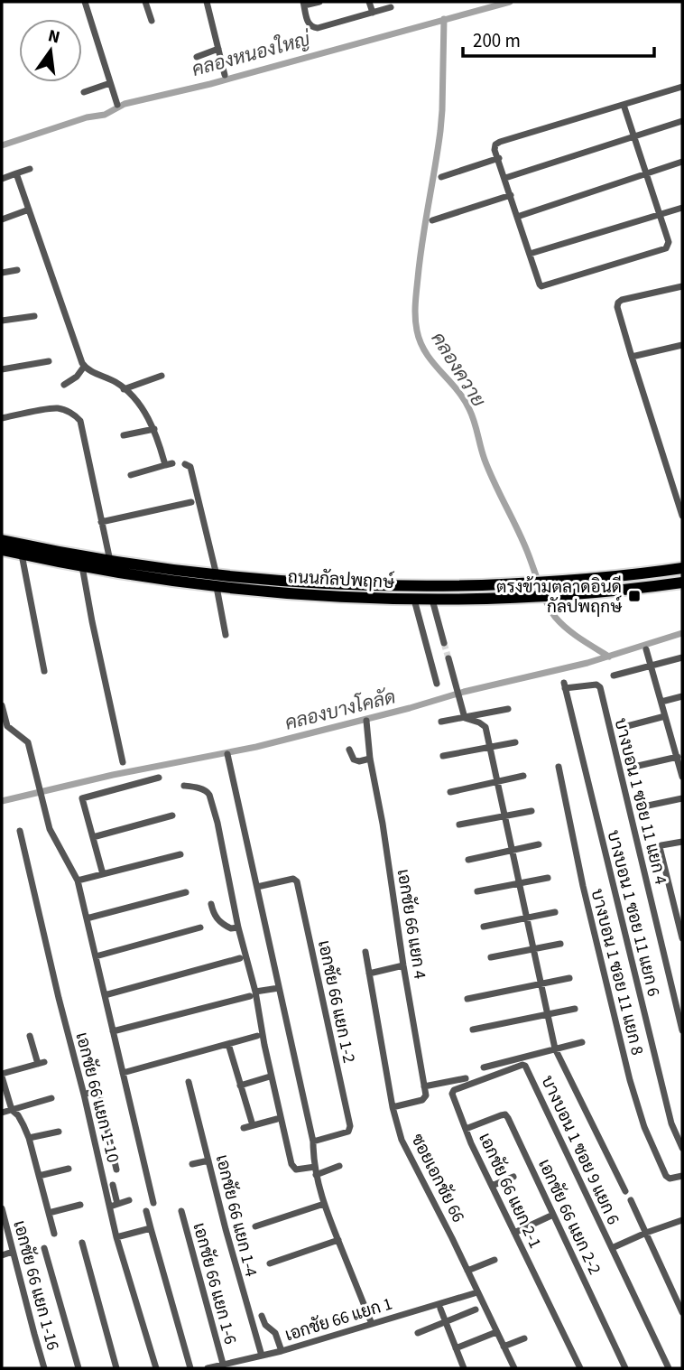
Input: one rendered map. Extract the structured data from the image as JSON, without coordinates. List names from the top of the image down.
{
  "streets": {
    "main road": ["ถนนกัลปพฤกษ์"],
    "street": [
      "บางบอน 1 ซอย 11 แยก 4",
      "บางบอน 1 ซอย 11 แยก 6",
      "เอกชัย 66 แยก 4",
      "บางบอน 1 ซอย 11 แยก 8",
      "เอกชัย 66 แยก 1-2",
      "เอกชัย 66 แยก 1-10",
      "บางบอน 1 ซอย 9 แยก 6",
      "ซอยเอกชัย 66",
      "เอกชัย 66 แยก 2-1",
      "เอกชัย 66 แยก 1-4",
      "เอกชัย 66 แยก 2-2",
      "เอกชัย 66 แยก 1-6",
      "เอกชัย 66 แยก 1-16",
      "เอกชัย 66 แยก 1"
    ]
  },
  "crossings": [
    ["บางบอน 1 ซอย 11 แยก 4", "บางบอน 1 ซอย 11 แยก 6"],
    ["บางบอน 1 ซอย 9 แยก 6", "เอกชัย 66 แยก 2-1"],
    ["ซอยเอกชัย 66", "เอกชัย 66 แยก 1"],
    ["เอกชัย 66 แยก 2-1", "เอกชัย 66 แยก 2-2"],
    ["เอกชัย 66 แยก 1-4", "เอกชัย 66 แยก 1"],
    ["เอกชัย 66 แยก 1-6", "เอกชัย 66 แยก 1"]
  ],
  "water": ["คลองหนองใหญ่", "คลองควาย", "คลองบางโคลัด"],
  "places": {
    "transit": ["ตรงข้ามตลาดอินดี กัลปพฤกษ์"]
  },
  "scale_bar": "200 m",
  "north": "top"
}
